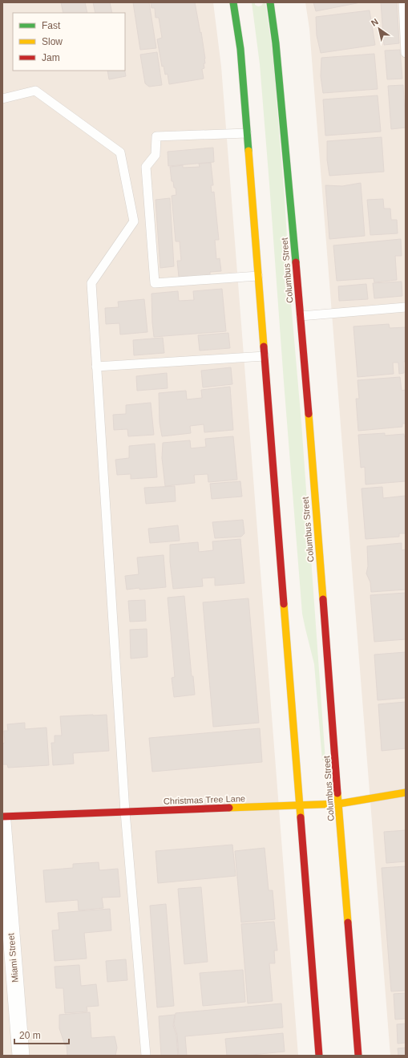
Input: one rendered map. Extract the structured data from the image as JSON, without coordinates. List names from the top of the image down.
{
  "streets": {
    "main road": ["Columbus Street", "Christmas Tree Lane"],
    "street": ["Miami Street"]
  },
  "crossings": [
    ["Columbus Street", "Christmas Tree Lane"]
  ],
  "legend": ["Fast", "Slow", "Jam"],
  "scale_bar": "20 m",
  "north": "top left"
}
